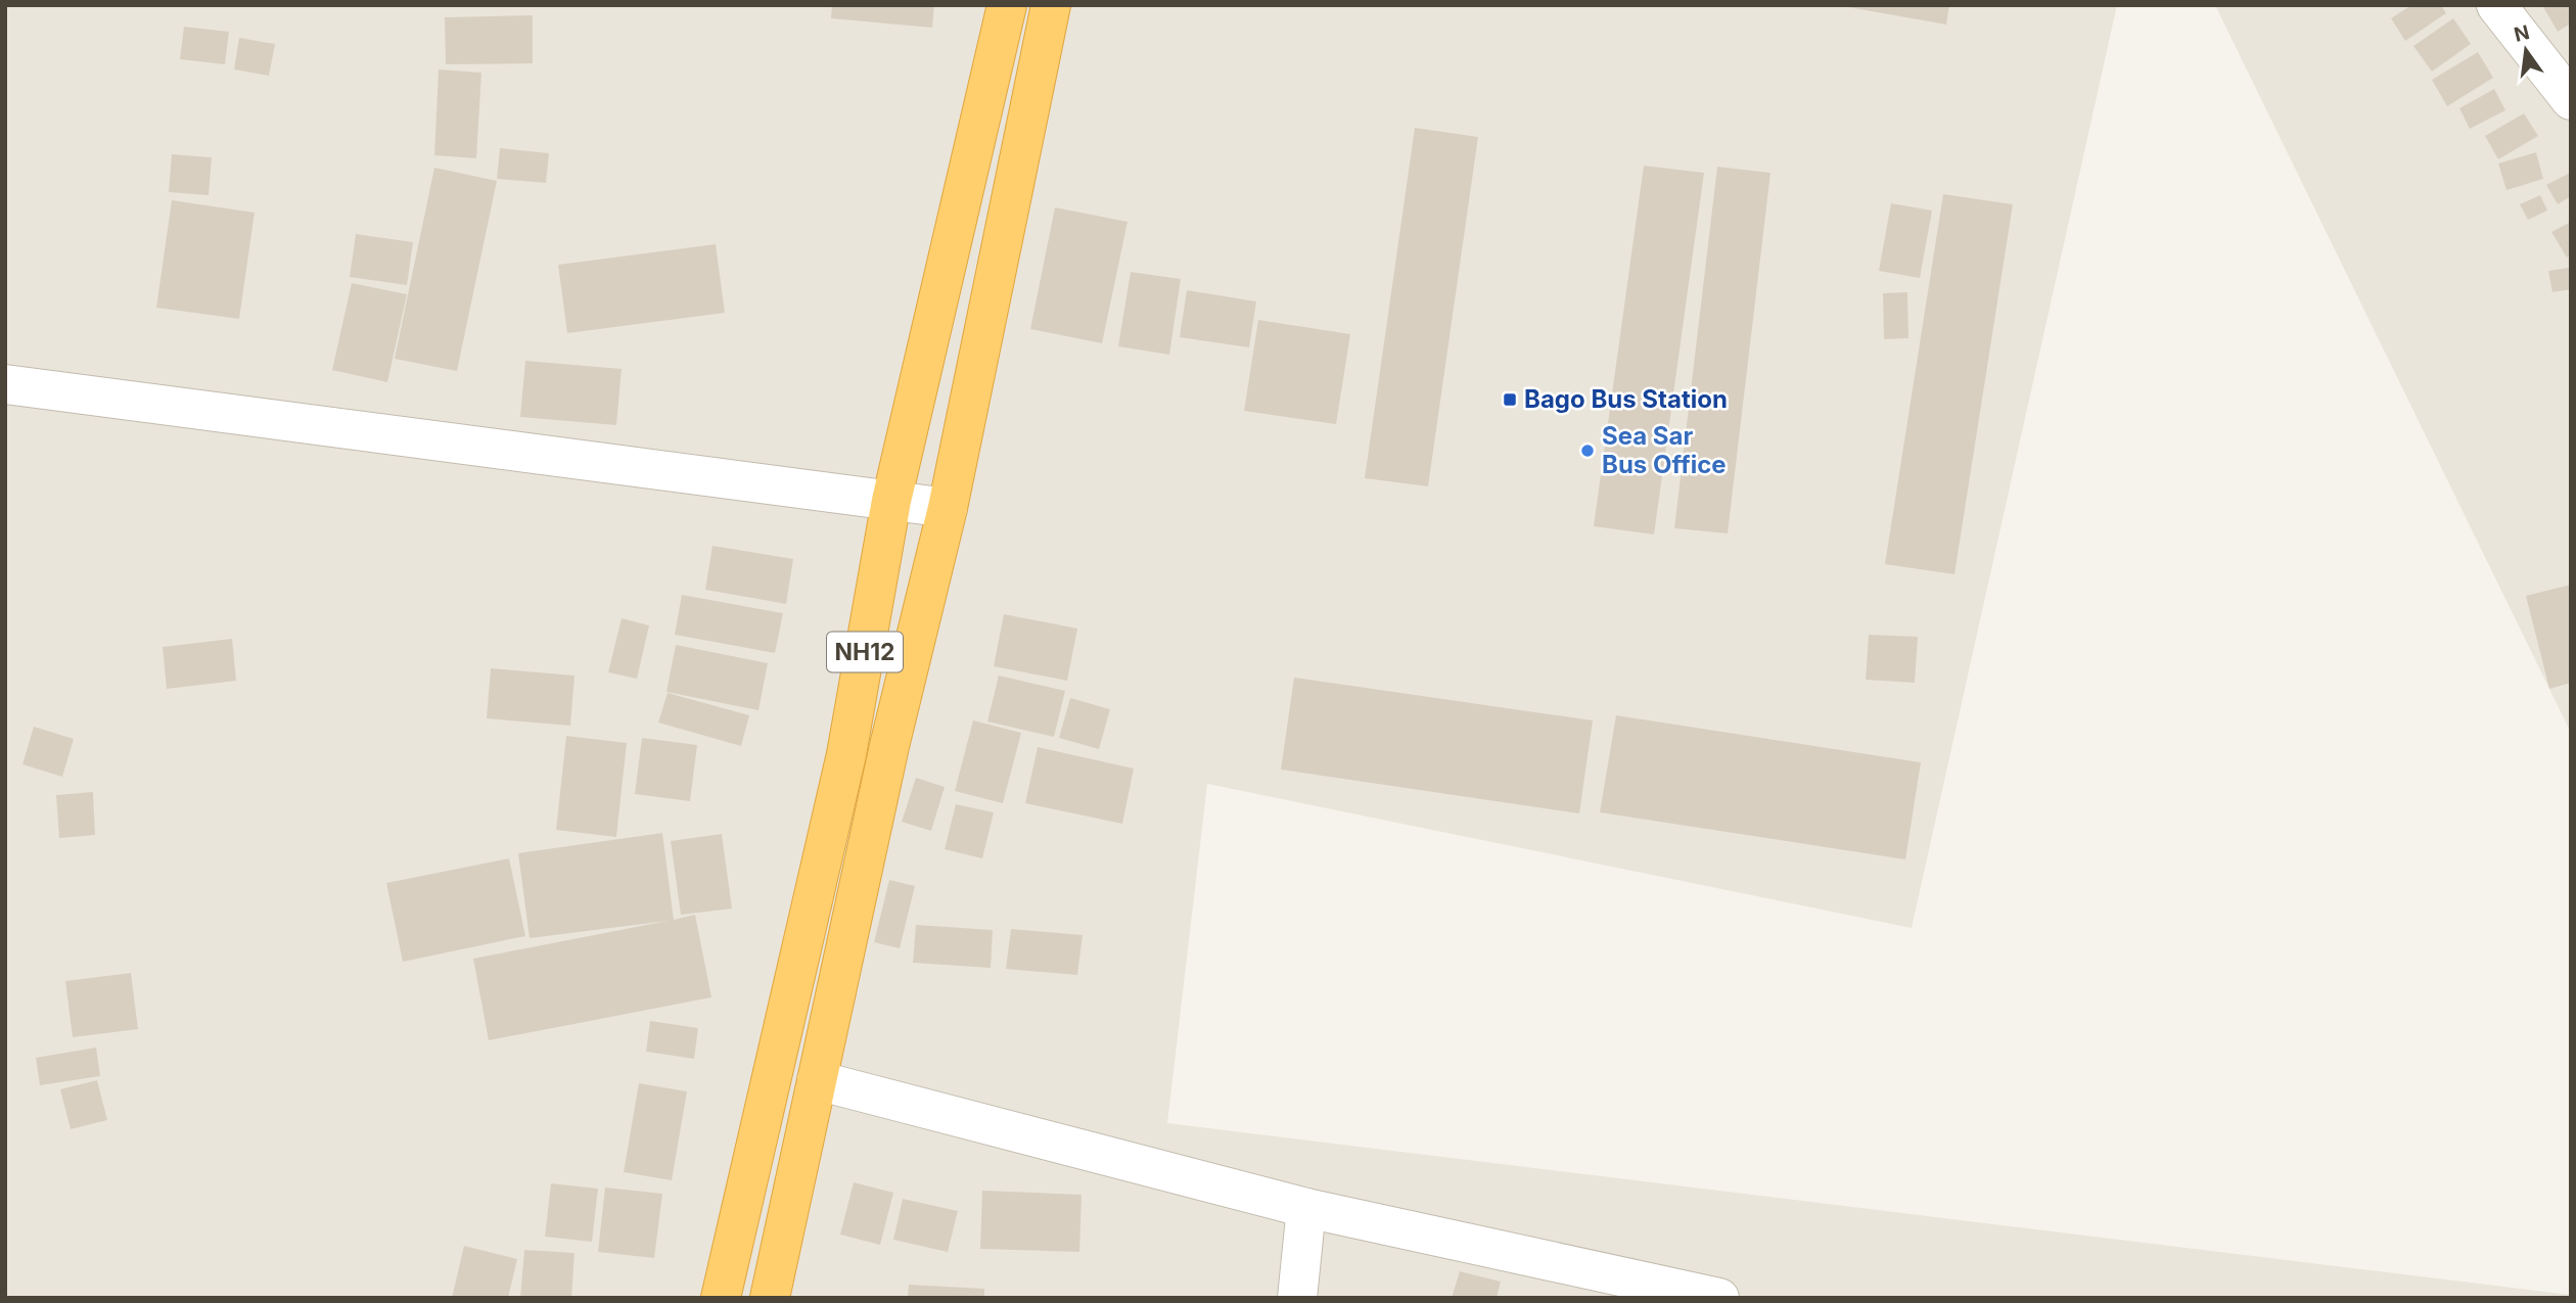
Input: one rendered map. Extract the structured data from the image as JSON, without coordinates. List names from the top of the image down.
{
  "streets": {
    "highway": ["NH12"]
  },
  "places": {
    "transit": ["Bago Bus Station"],
    "other": ["Sea Sar Bus Office"]
  },
  "north": "top"
}
